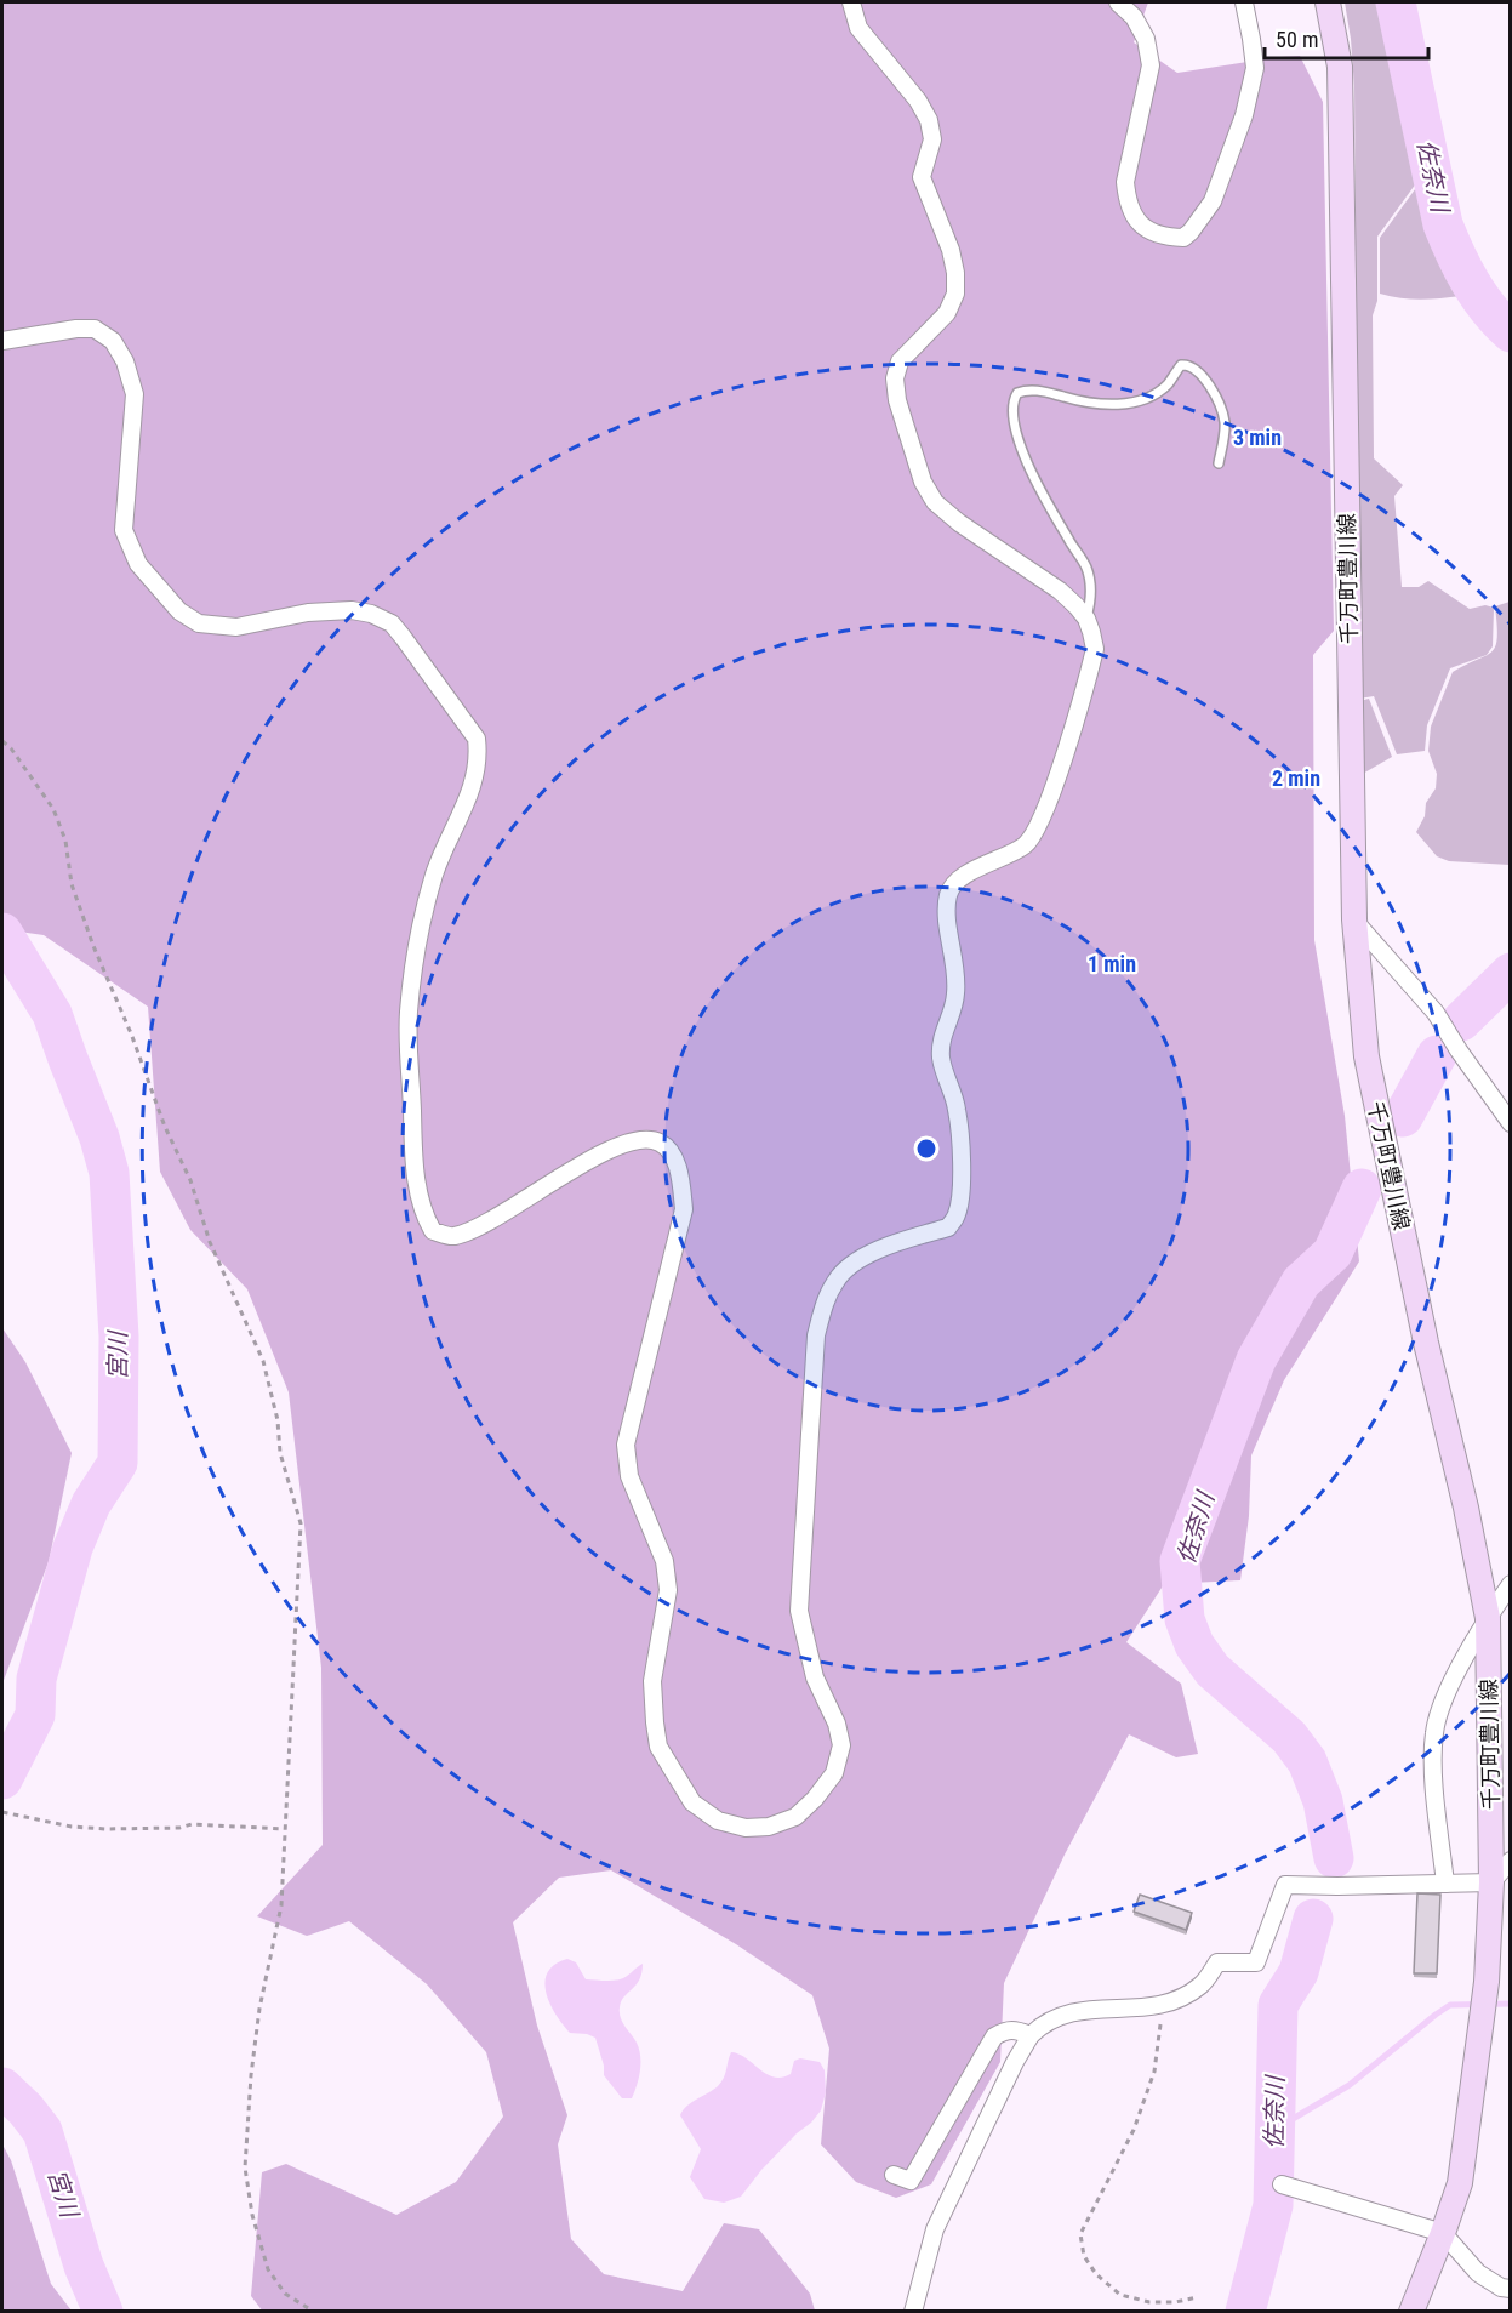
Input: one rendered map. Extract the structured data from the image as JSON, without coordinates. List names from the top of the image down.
{
  "streets": {
    "main road": ["千万町豊川線"]
  },
  "water": ["佐奈川", "宮川"],
  "scale_bar": "50 m",
  "rings": ["3 min", "2 min", "1 min"]
}
